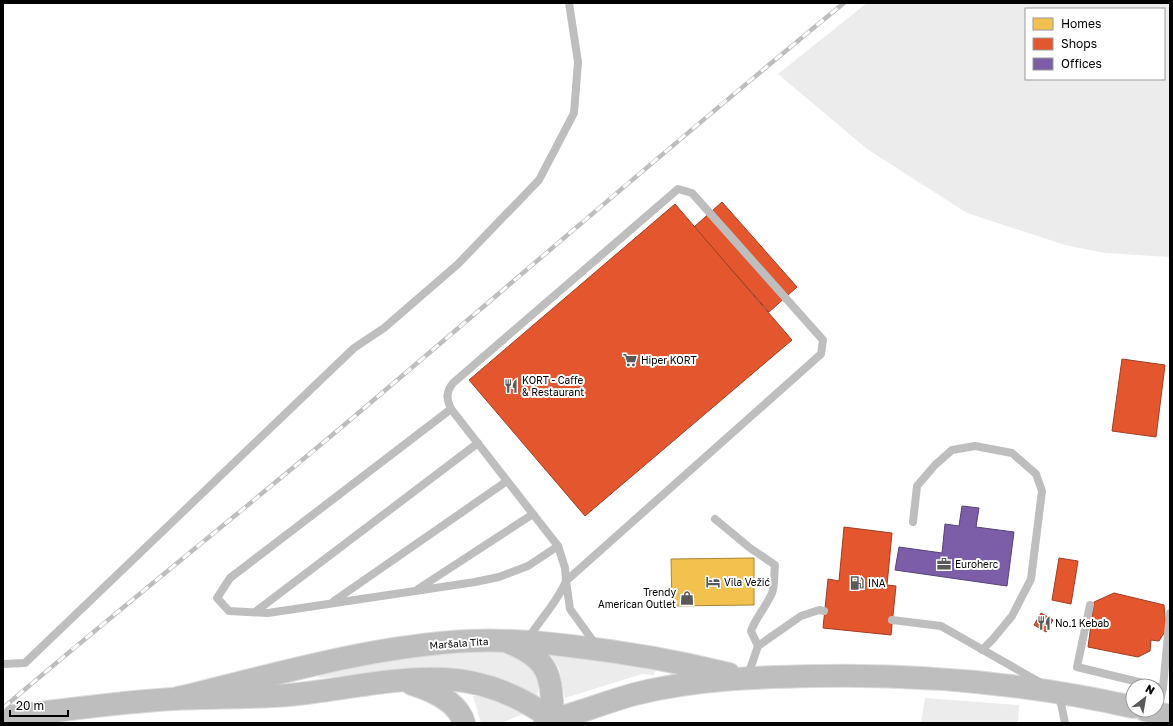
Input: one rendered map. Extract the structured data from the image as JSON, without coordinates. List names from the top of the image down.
{
  "streets": {
    "main road": ["Maršala Tita"]
  },
  "places": {
    "supermarket": ["Hiper KORT"],
    "restaurant": ["KORT - Caffe & Restaurant", "No.1 Kebab"],
    "office": ["Euroherc"],
    "hotel": ["Vila Vežić"],
    "fuel station": ["INA"],
    "shop": ["Trendy American Outlet"]
  },
  "legend": ["Homes", "Shops", "Offices"],
  "scale_bar": "20 m",
  "north": "top right"
}
